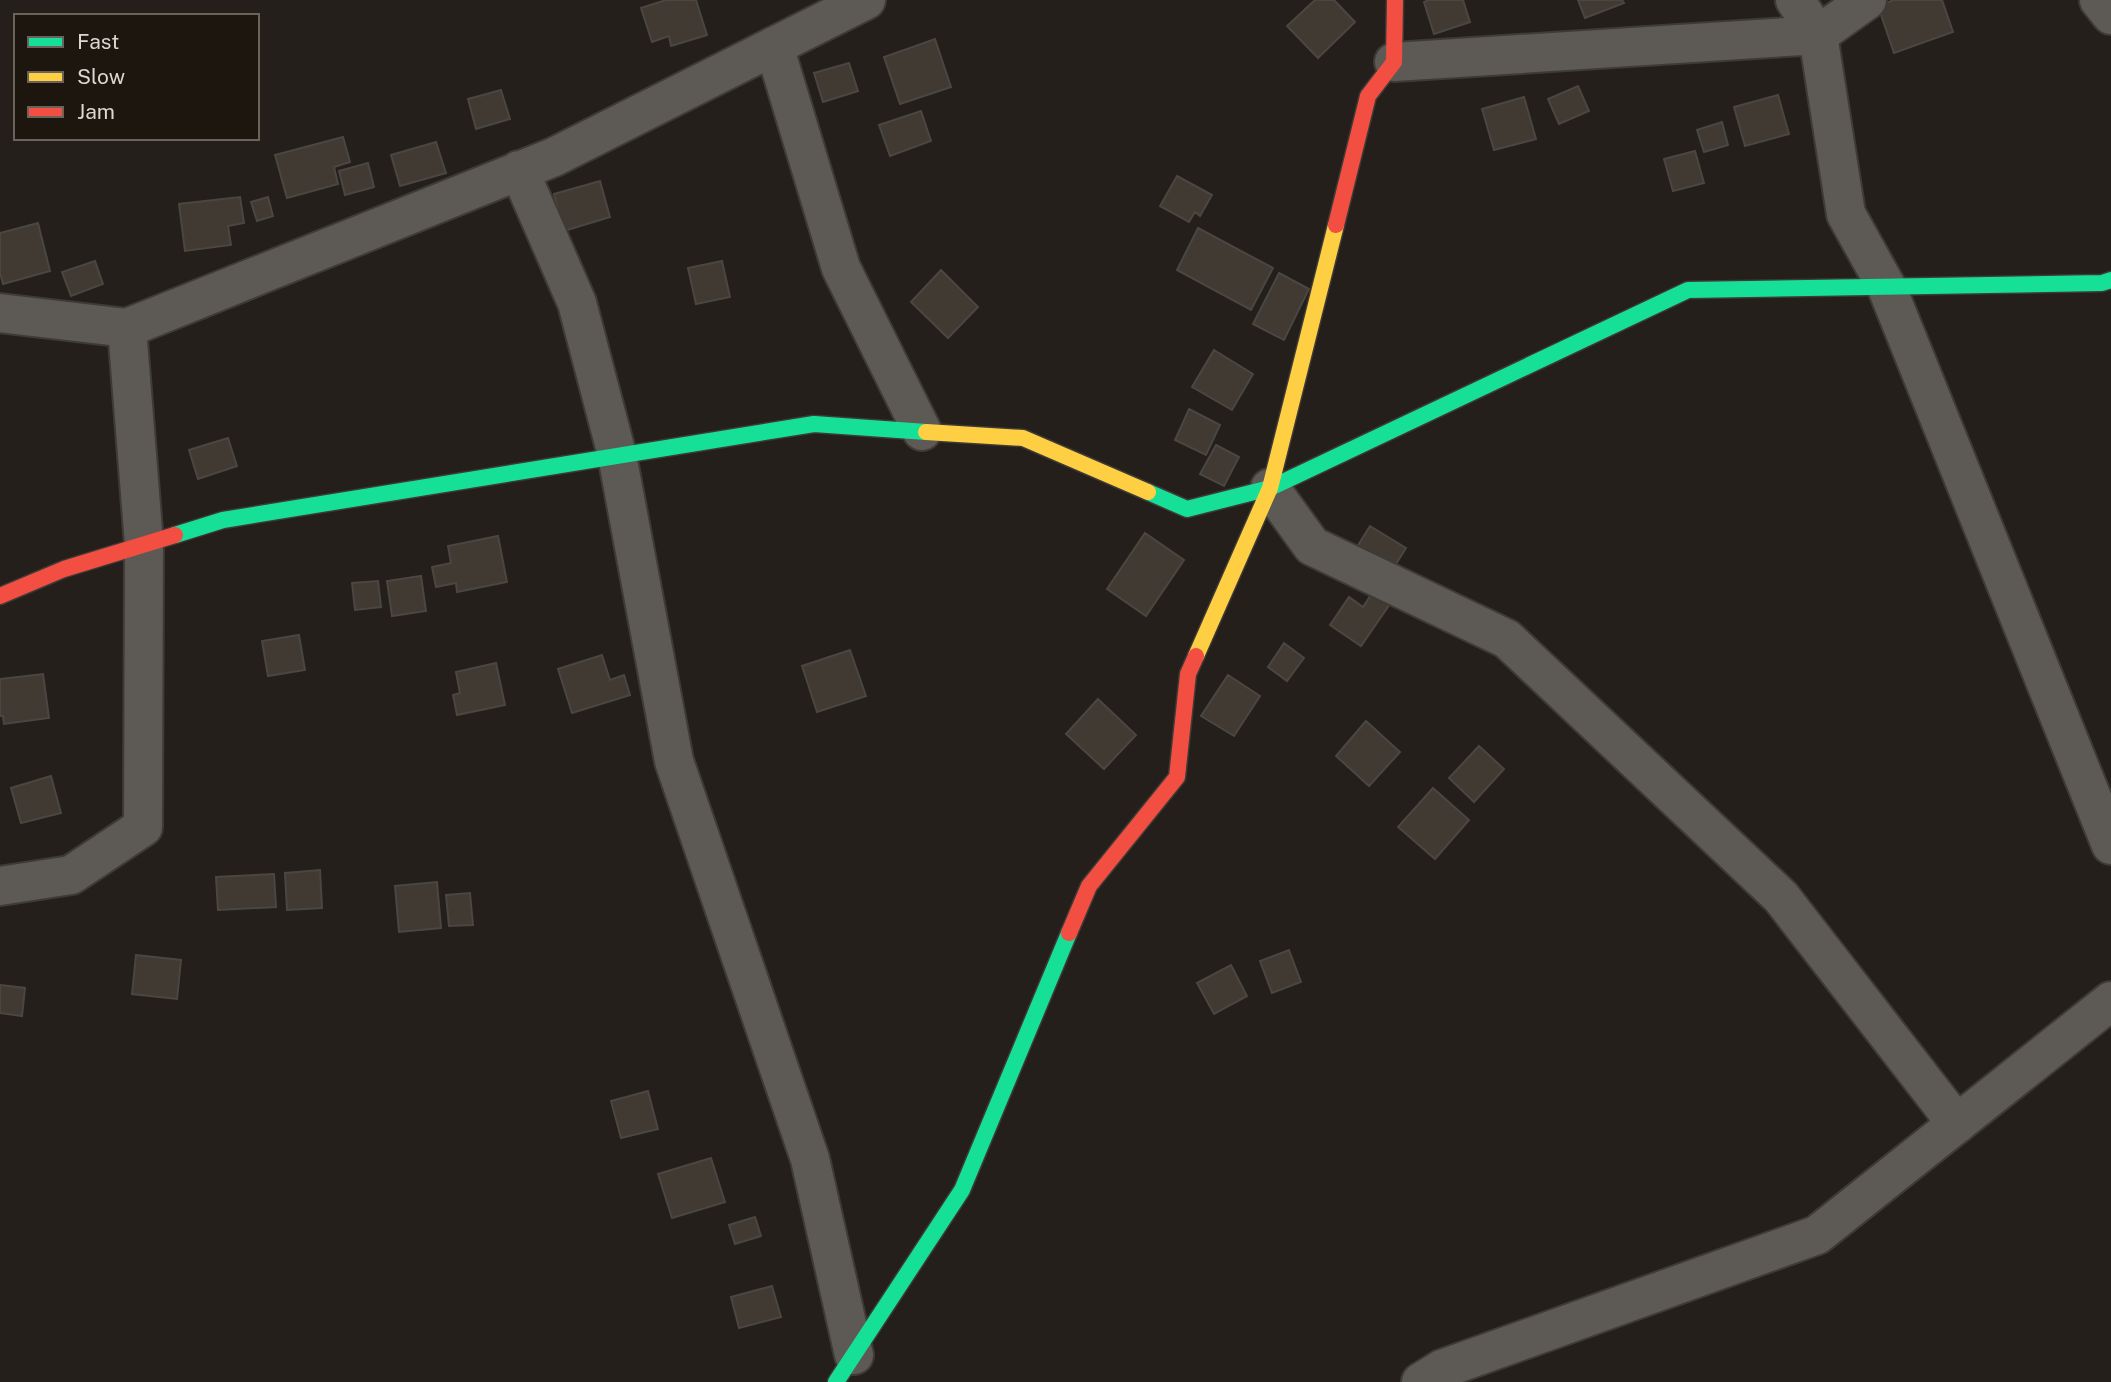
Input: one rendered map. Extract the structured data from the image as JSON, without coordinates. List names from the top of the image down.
{
  "legend": ["Fast", "Slow", "Jam"]
}
